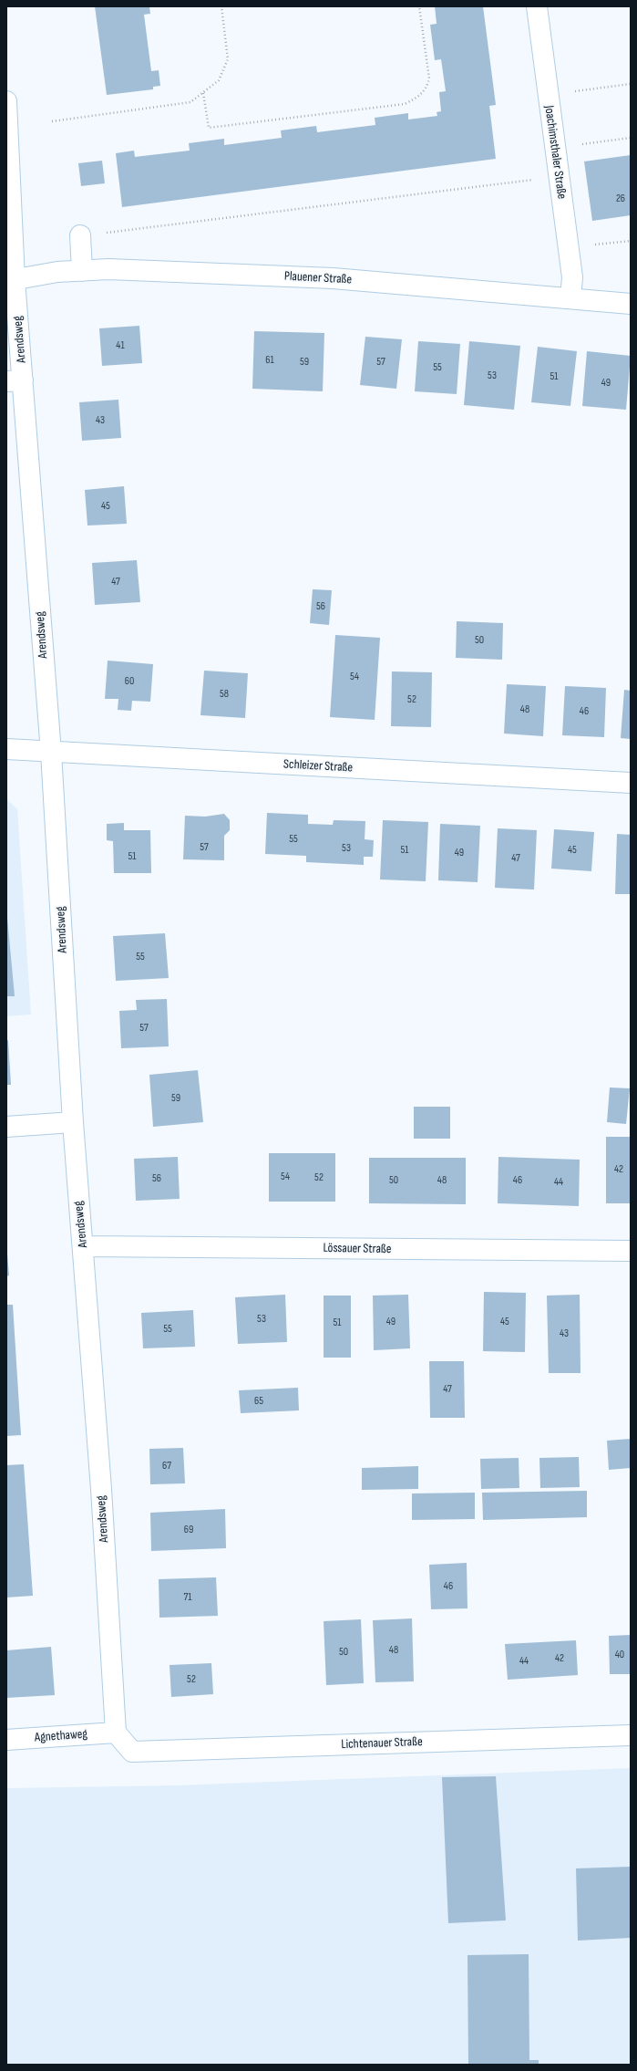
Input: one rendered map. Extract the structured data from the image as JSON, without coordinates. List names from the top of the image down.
{
  "streets": {
    "street": [
      "Joachimsthaler Straße",
      "Plauener Straße",
      "Arendsweg",
      "Schleizer Straße",
      "Lössauer Straße",
      "Agnethaweg",
      "Lichtenauer Straße"
    ]
  },
  "crossings": [
    ["Joachimsthaler Straße", "Plauener Straße"],
    ["Plauener Straße", "Arendsweg"],
    ["Arendsweg", "Schleizer Straße"],
    ["Arendsweg", "Lössauer Straße"],
    ["Arendsweg", "Agnethaweg"],
    ["Arendsweg", "Lichtenauer Straße"],
    ["Agnethaweg", "Lichtenauer Straße"]
  ],
  "house_numbers": [
    "26",
    "41",
    "61",
    "59",
    "57",
    "55",
    "53",
    "51",
    "49",
    "43",
    "45",
    "47",
    "56",
    "50",
    "54",
    "60",
    "58",
    "52",
    "48",
    "46",
    "55",
    "57",
    "53",
    "51",
    "45",
    "49",
    "51",
    "47",
    "55",
    "57",
    "59",
    "42",
    "54",
    "52",
    "56",
    "50",
    "48",
    "46",
    "44",
    "53",
    "49",
    "45",
    "51",
    "55",
    "43",
    "47",
    "65",
    "67",
    "69",
    "46",
    "71",
    "48",
    "50",
    "40",
    "42",
    "44",
    "52"
  ]
}
